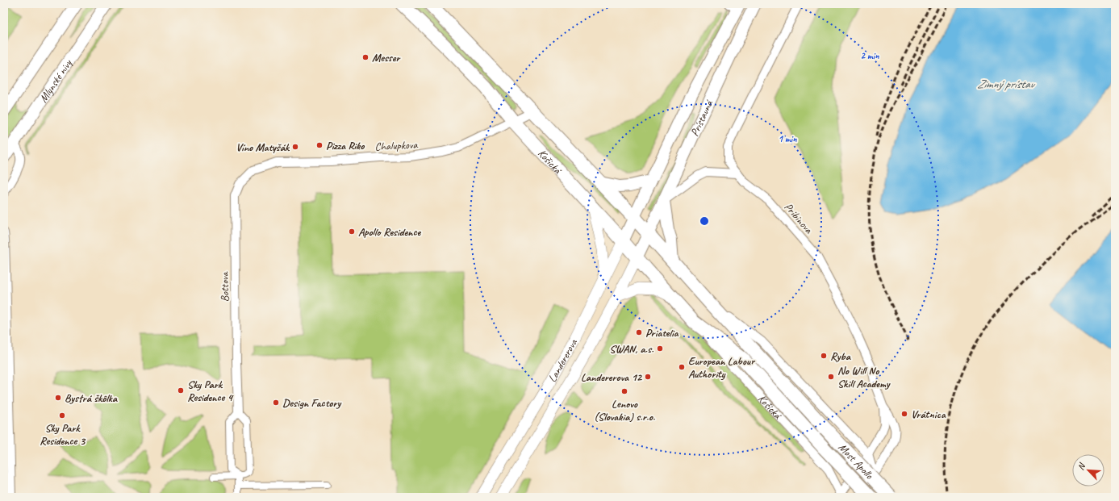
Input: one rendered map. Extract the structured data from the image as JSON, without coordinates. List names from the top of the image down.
{
  "streets": {
    "main road": [
      "Mlynské nivy",
      "Prístavná",
      "Košická",
      "Landererova",
      "Most Apollo"
    ],
    "street": ["Chalupkova", "Pribinova", "Bottova"]
  },
  "crossings": [
    ["Prístavná", "Košická"],
    ["Prístavná", "Landererova"],
    ["Chalupkova", "Košická"],
    ["Chalupkova", "Bottova"],
    ["Košická", "Pribinova"],
    ["Košická", "Landererova"],
    ["Košická", "Most Apollo"]
  ],
  "water": ["Zimný prístav"],
  "places": [
    "Messer",
    "Pizza Riko",
    "Víno Matyšák",
    "Apollo Residence",
    "Priatelia",
    "SWAN, a.s.",
    "Ryba",
    "European Labour Authority",
    "Landererova 12",
    "No Will No Skill Academy",
    "Sky Park Residence 4",
    "Lenovo (Slovakia) s.r.o.",
    "Bystrá škôlka",
    "Design Factory",
    "Vrátnica",
    "Sky Park Residence 3"
  ],
  "north": "top left",
  "rings": ["2 min", "1 min"]
}
